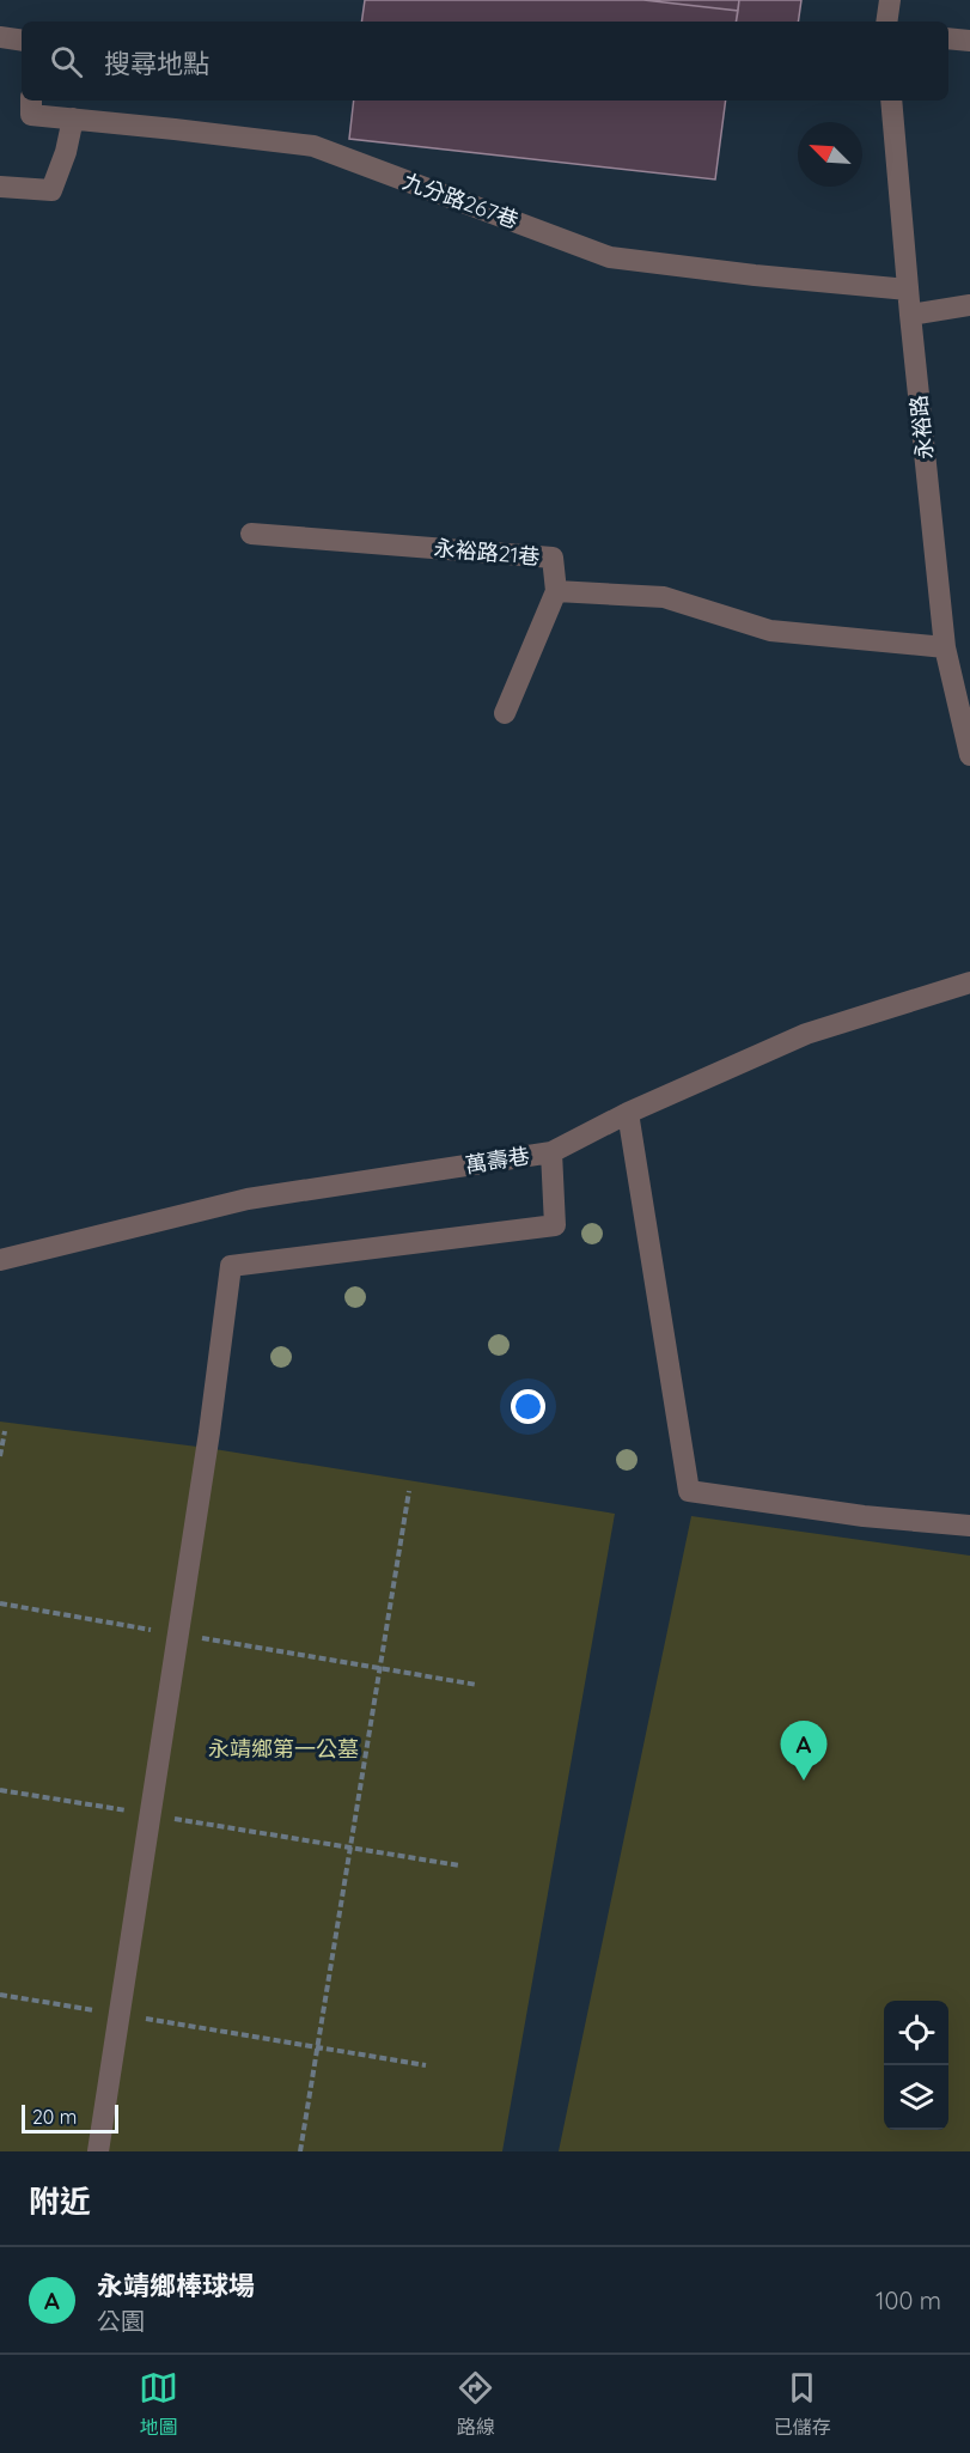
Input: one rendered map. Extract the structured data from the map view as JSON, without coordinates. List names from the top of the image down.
{
  "streets": {
    "street": [
      "九分路267巷",
      "永裕路",
      "永裕路21巷",
      "萬壽巷"
    ]
  },
  "crossings": [
    ["九分路267巷", "永裕路"],
    ["永裕路", "永裕路21巷"]
  ],
  "parks": ["永靖鄉第一公墓"],
  "scale_bar": "20 m",
  "north": "top left",
  "page": {
    "search": "搜尋地點",
    "pins": "A",
    "scale": "20 m",
    "heading": "附近",
    "list": [
      {
        "mark": "A",
        "name": "永靖鄉棒球場",
        "note": "公園",
        "value": "100 m"
      }
    ],
    "nav": ["地圖", "路線", "已儲存"]
  }
}
